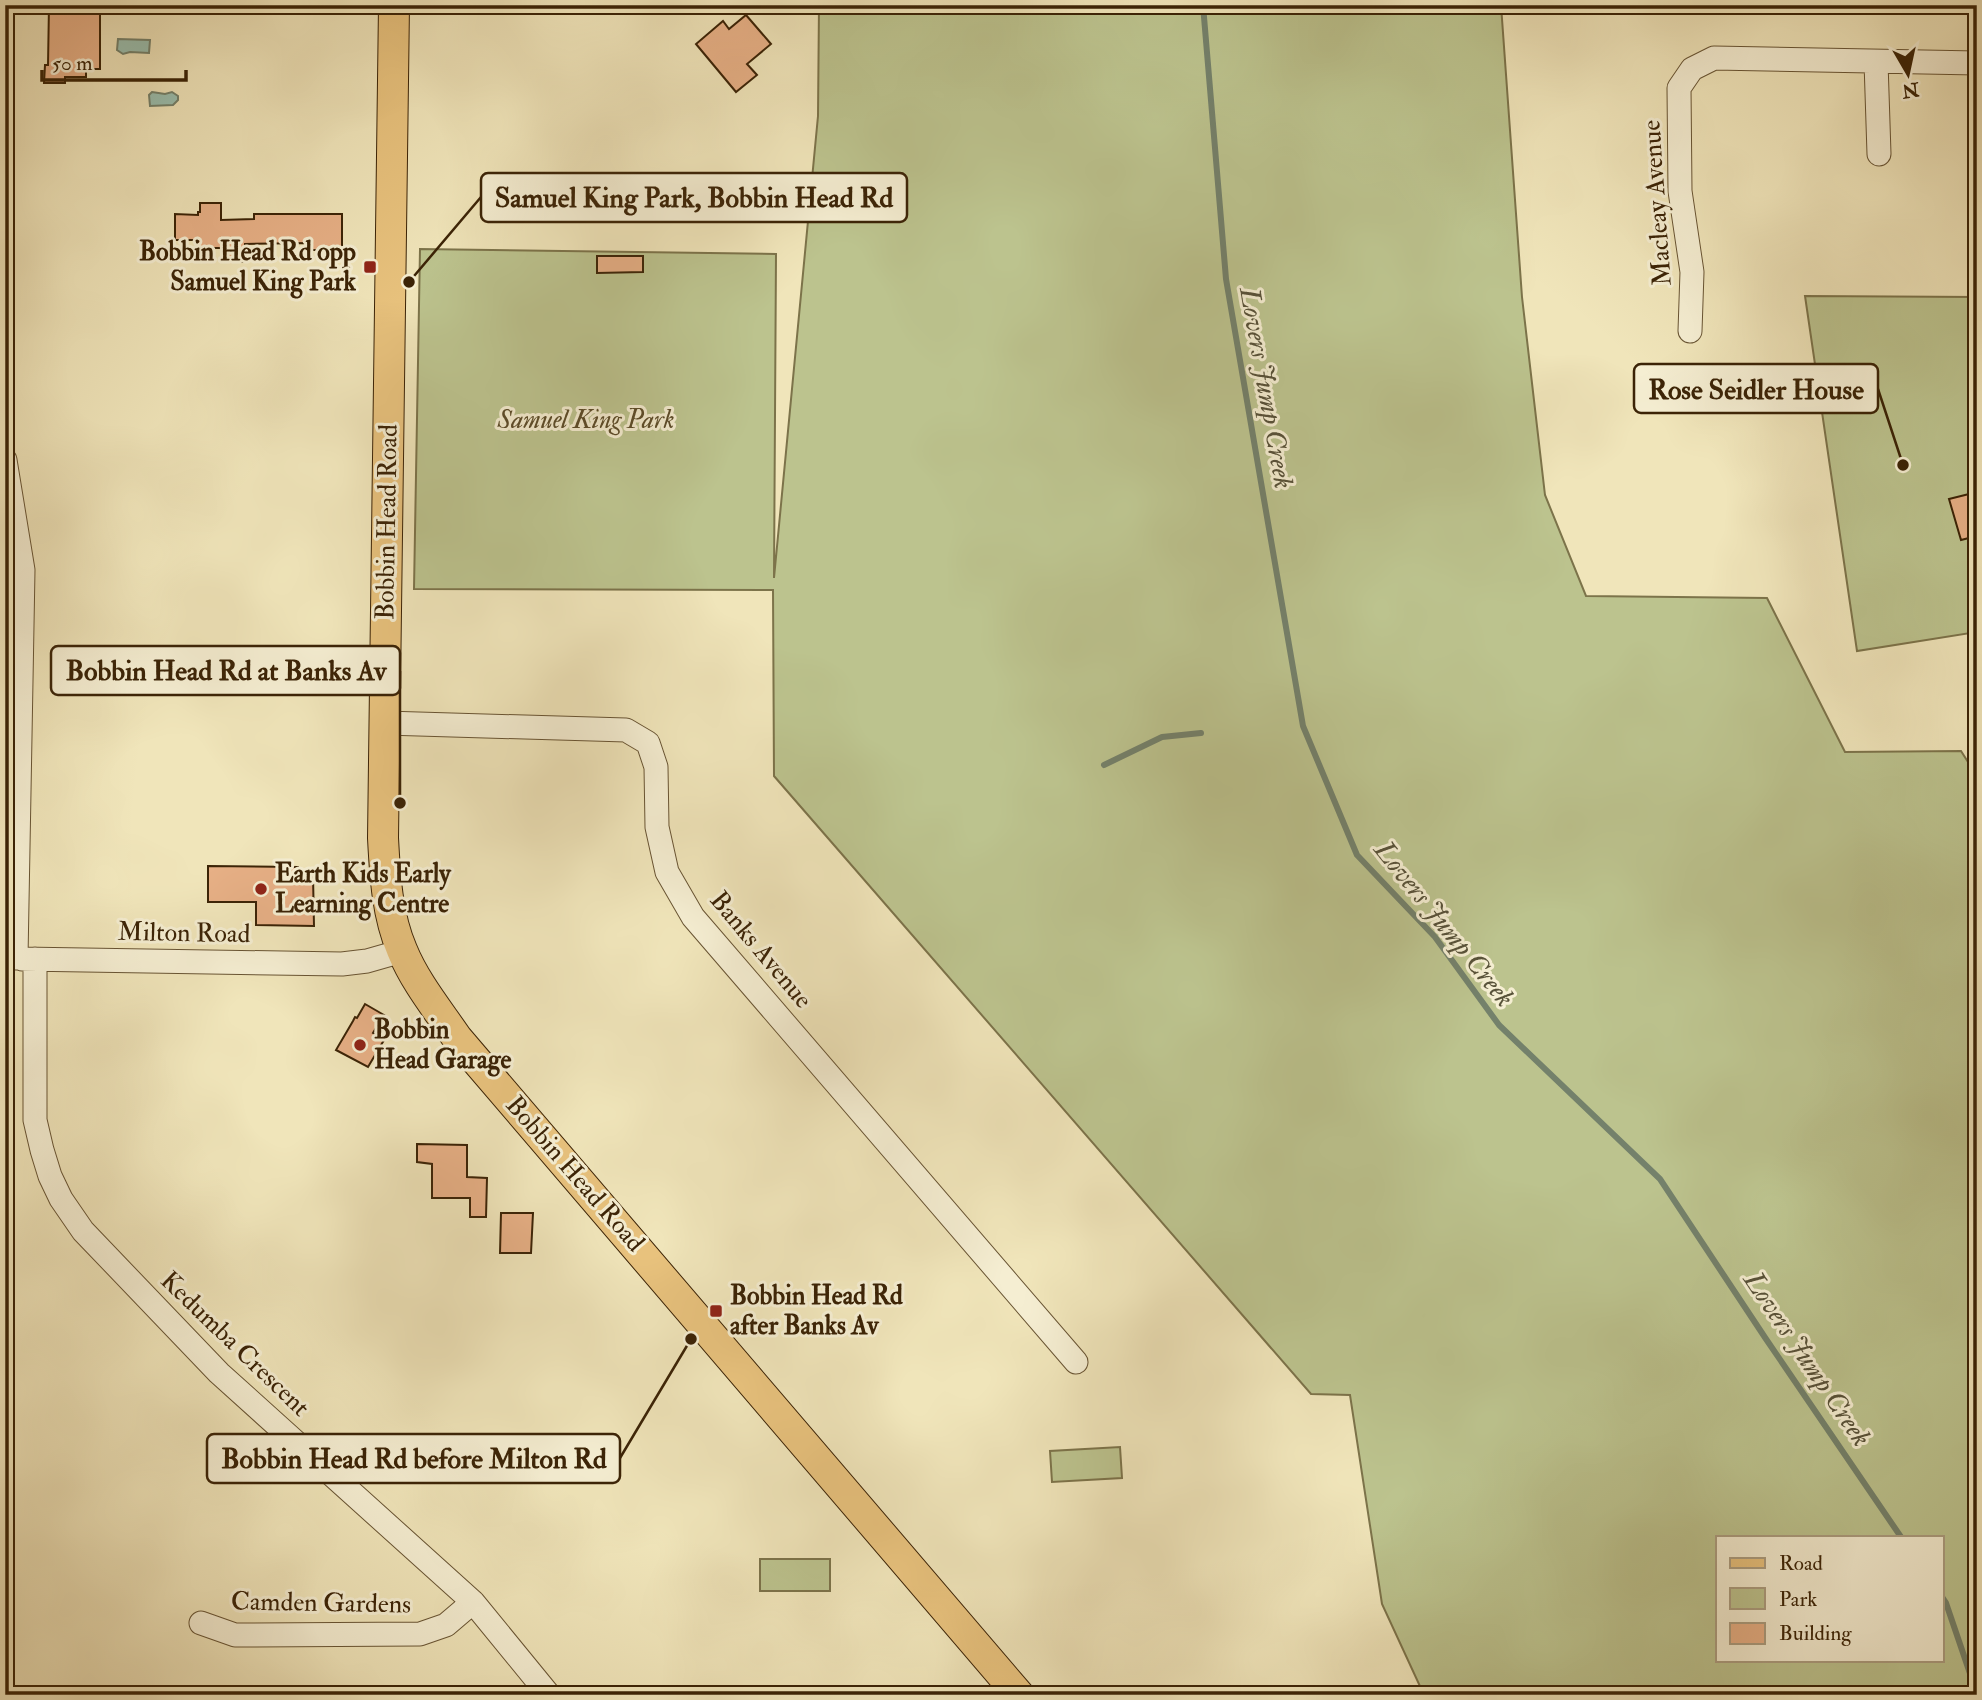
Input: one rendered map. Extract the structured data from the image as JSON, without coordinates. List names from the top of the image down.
{
  "streets": {
    "main road": ["Bobbin Head Road"],
    "street": [
      "Macleay Avenue",
      "Milton Road",
      "Banks Avenue",
      "Kedumba Crescent",
      "Camden Gardens"
    ]
  },
  "crossings": [
    ["Bobbin Head Road", "Milton Road"],
    ["Bobbin Head Road", "Banks Avenue"],
    ["Milton Road", "Kedumba Crescent"],
    ["Kedumba Crescent", "Camden Gardens"]
  ],
  "water": ["Lovers Jump Creek"],
  "parks": ["Samuel King Park"],
  "places": {
    "transit": ["Bobbin Head Rd opp Samuel King Park", "Bobbin Head Rd after Banks Av"],
    "other": [
      "Samuel King Park, Bobbin Head Rd",
      "Rose Seidler House",
      "Bobbin Head Rd at Banks Av",
      "Earth Kids Early Learning Centre",
      "Bobbin Head Garage",
      "Bobbin Head Rd before Milton Rd"
    ]
  },
  "legend": ["Road", "Park", "Building"],
  "scale_bar": "50 m",
  "north": "bottom"
}
